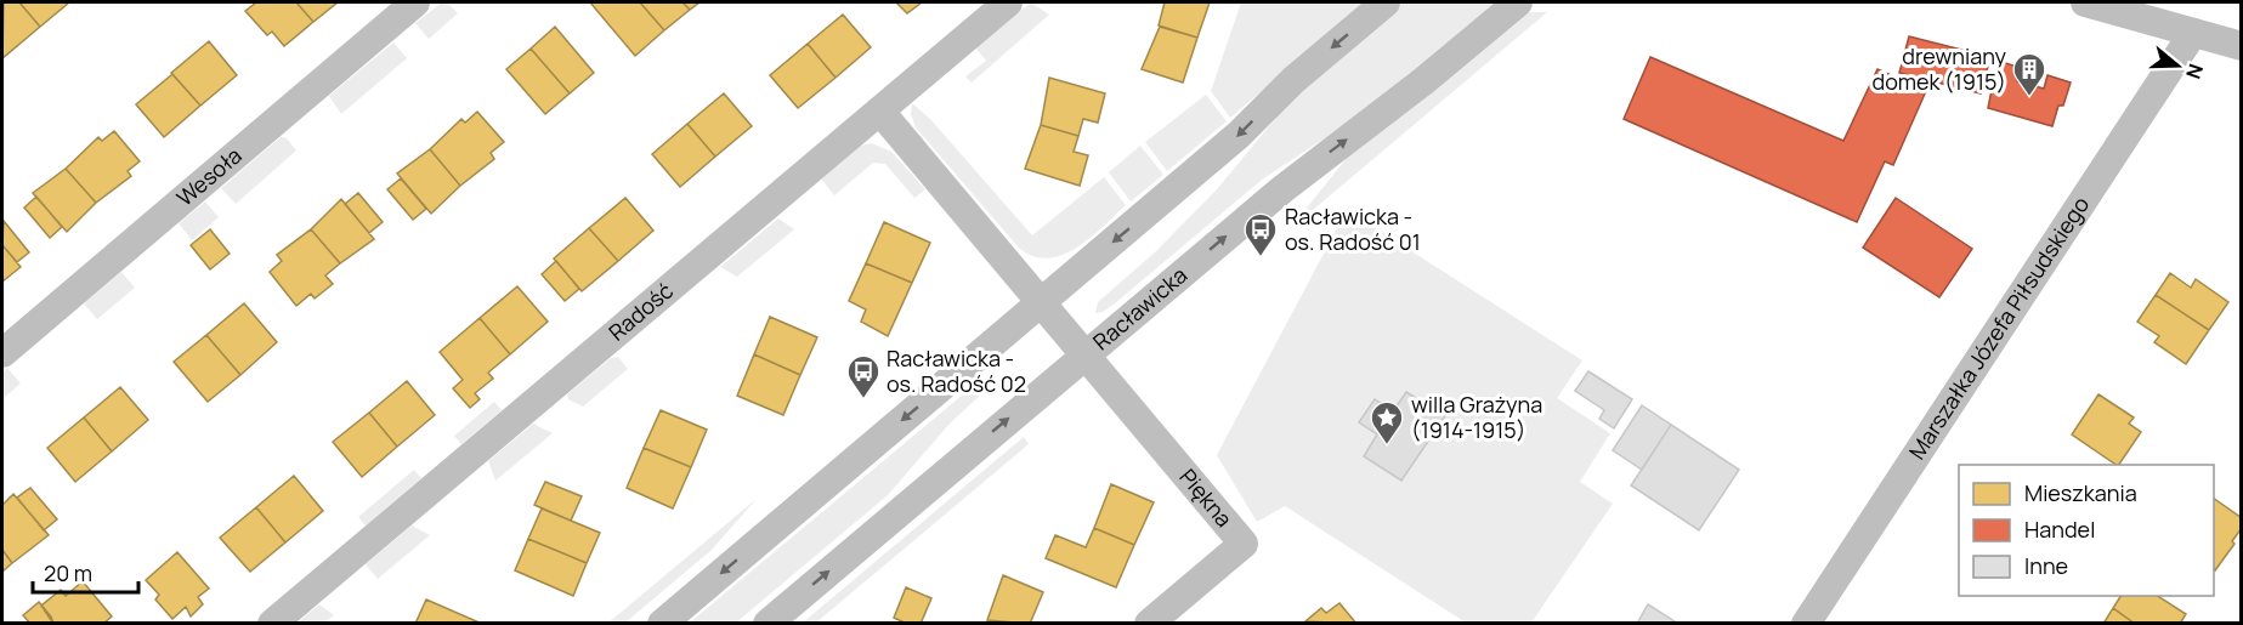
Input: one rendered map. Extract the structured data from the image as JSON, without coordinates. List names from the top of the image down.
{
  "streets": {
    "street": [
      "Wesoła",
      "Racławicka",
      "Radość",
      "Marszałka Józefa Piłsudskiego",
      "Piękna"
    ]
  },
  "crossings": [
    ["Racławicka", "Piękna"]
  ],
  "places": {
    "building": ["drewniany domek (1915)"],
    "bus stop": ["Racławicka - os. Radość 01", "Racławicka - os. Radość 02"],
    "place": ["willa Grażyna (1914-1915)"]
  },
  "legend": ["Mieszkania", "Handel", "Inne"],
  "scale_bar": "20 m",
  "north": "right"
}
